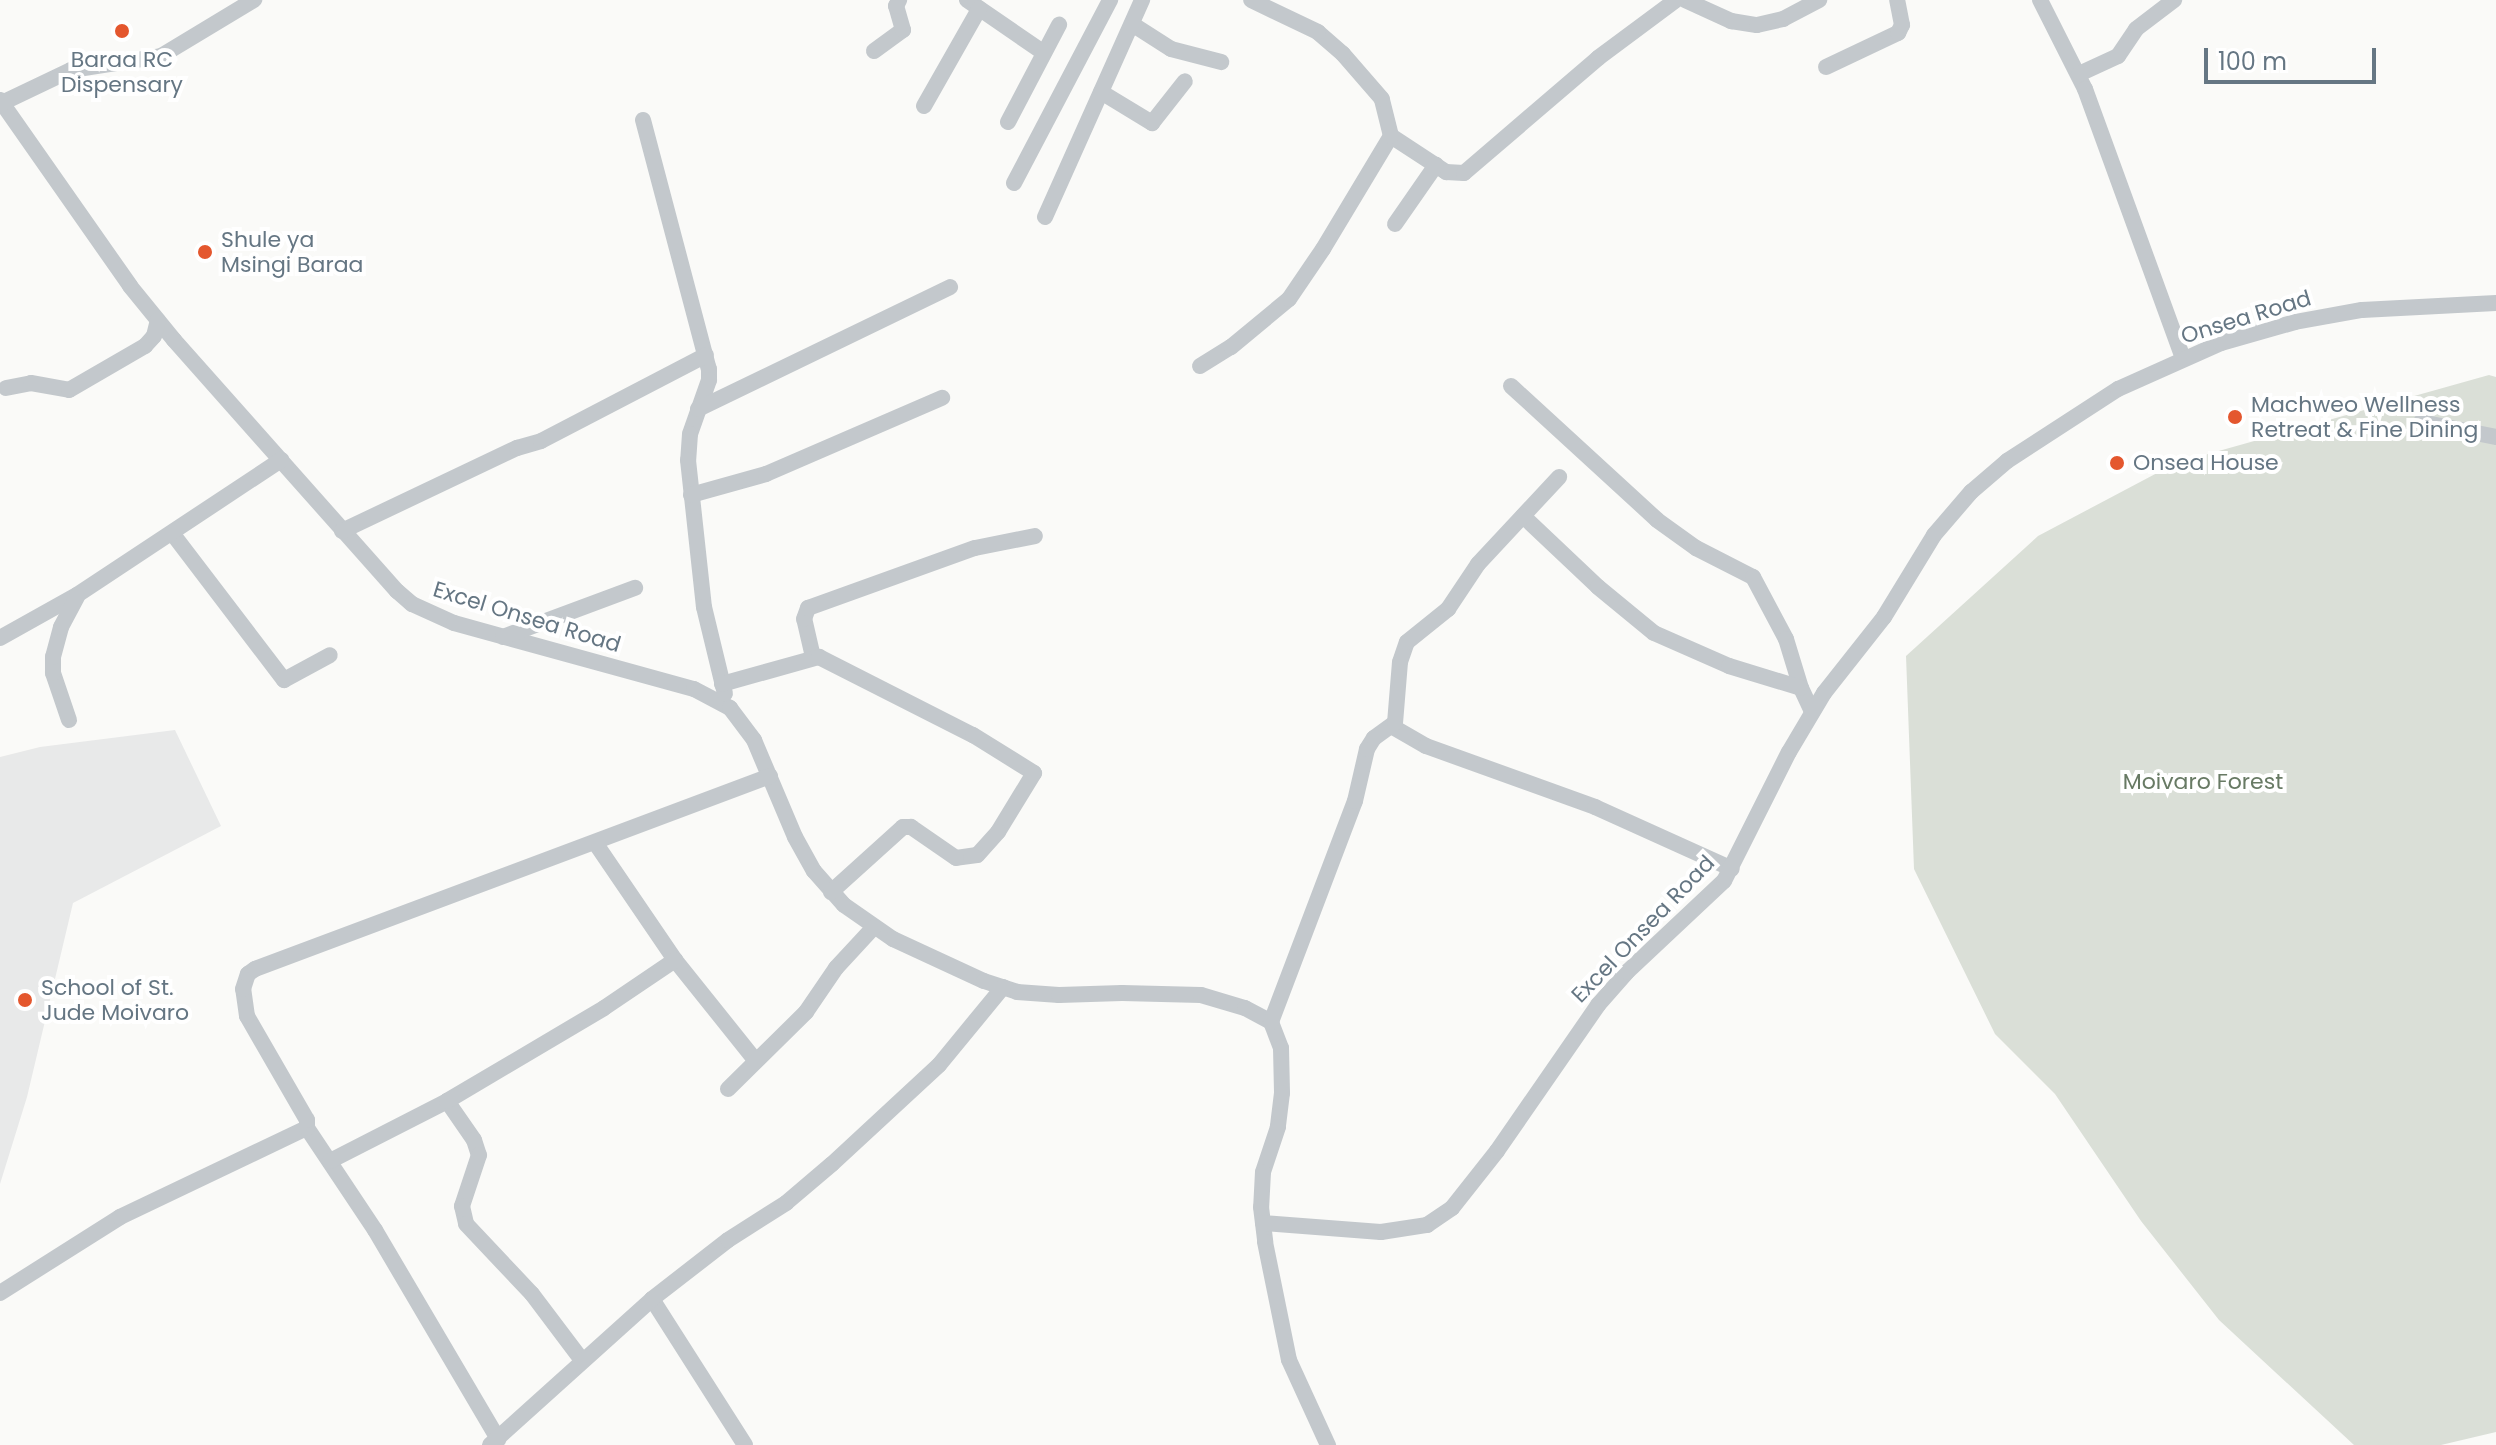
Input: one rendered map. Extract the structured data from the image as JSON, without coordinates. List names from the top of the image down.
{
  "streets": {
    "street": ["Onsea Road", "Excel Onsea Road"]
  },
  "crossings": [
    ["Onsea Road", "Excel Onsea Road"]
  ],
  "parks": ["Moivaro Forest"],
  "places": [
    "Baraa RC Dispensary",
    "Shule ya Msingi Baraa",
    "Machweo Wellness Retreat & Fine Dining",
    "Onsea House",
    "School of St. Jude Moivaro"
  ],
  "scale_bar": "100 m"
}
